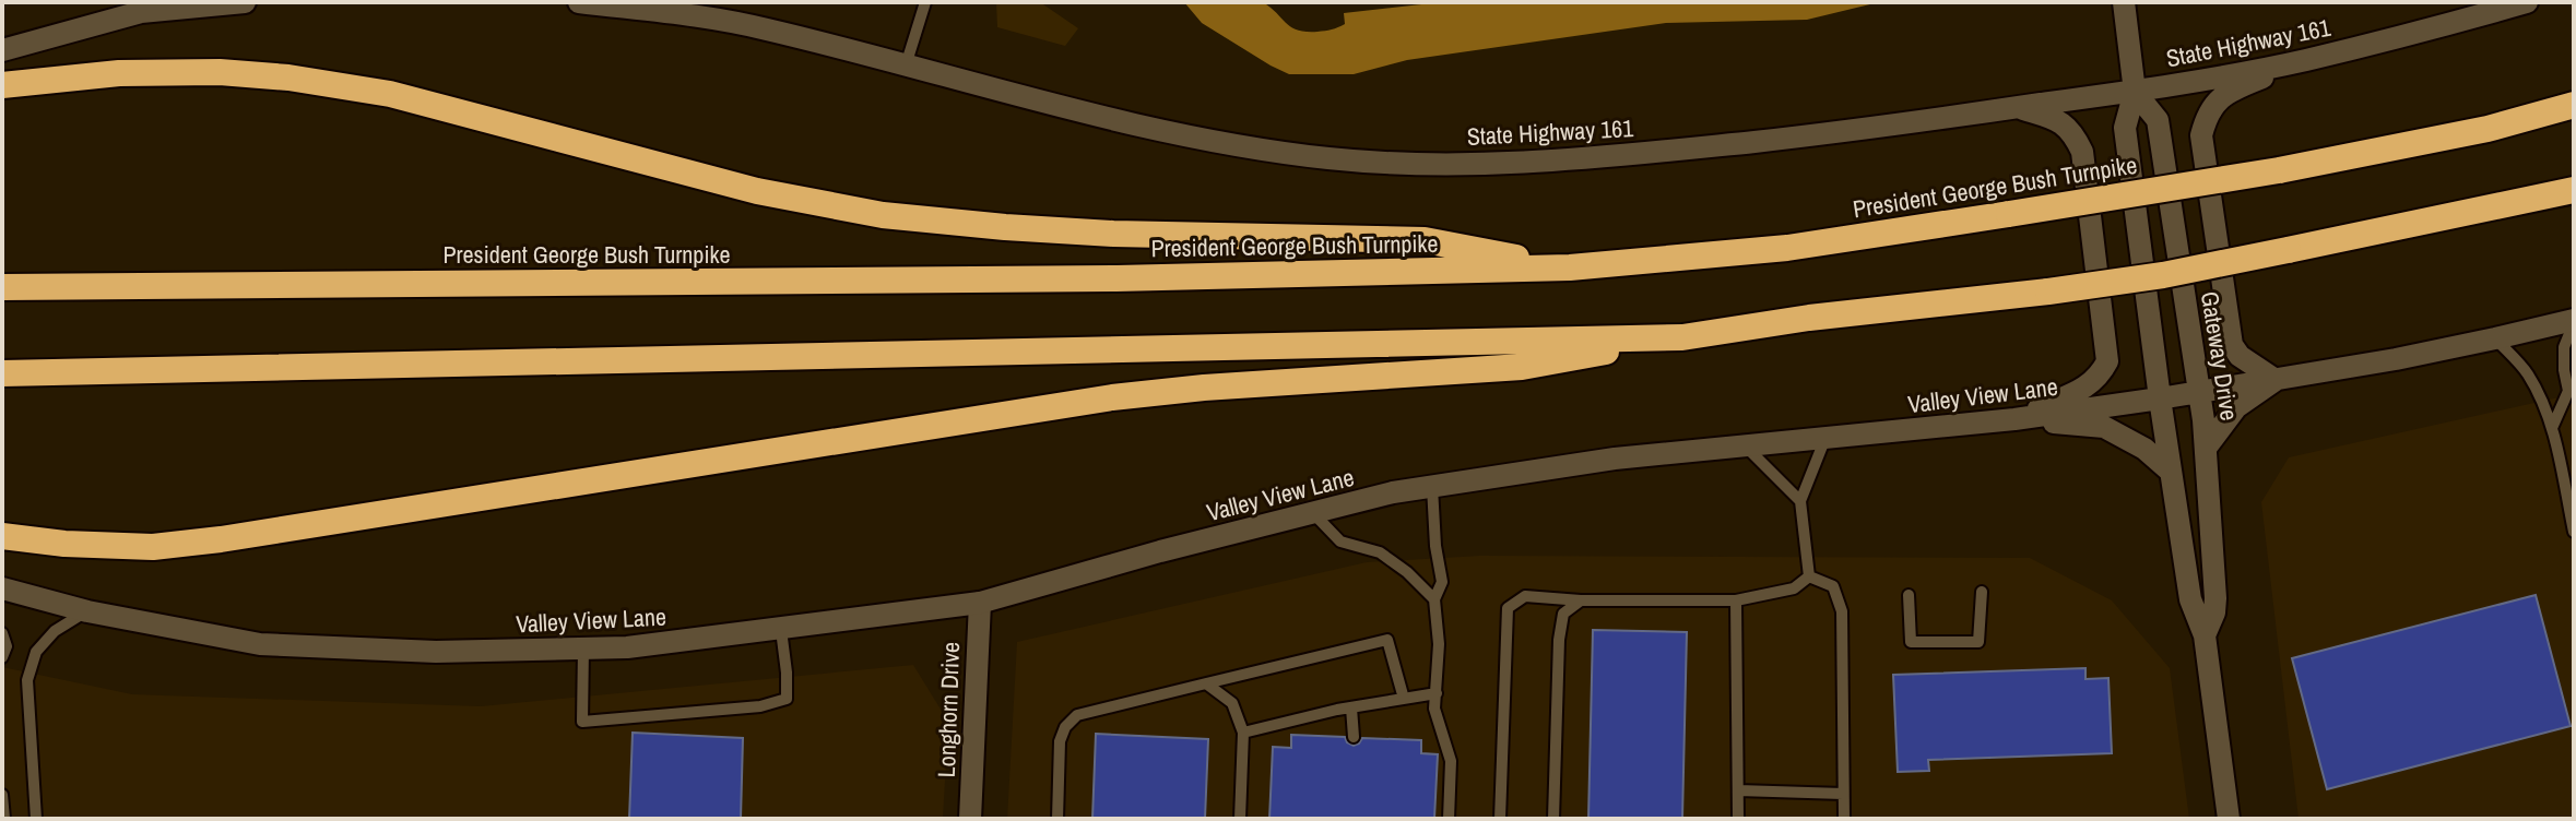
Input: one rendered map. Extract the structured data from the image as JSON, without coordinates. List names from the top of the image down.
{
  "streets": {
    "highway": ["President George Bush Turnpike"],
    "main road": [
      "State Highway 161",
      "Gateway Drive",
      "Valley View Lane",
      "Longhorn Drive"
    ]
  },
  "crossings": [
    ["State Highway 161", "Gateway Drive"],
    ["Gateway Drive", "Valley View Lane"],
    ["Valley View Lane", "Longhorn Drive"]
  ]
}
